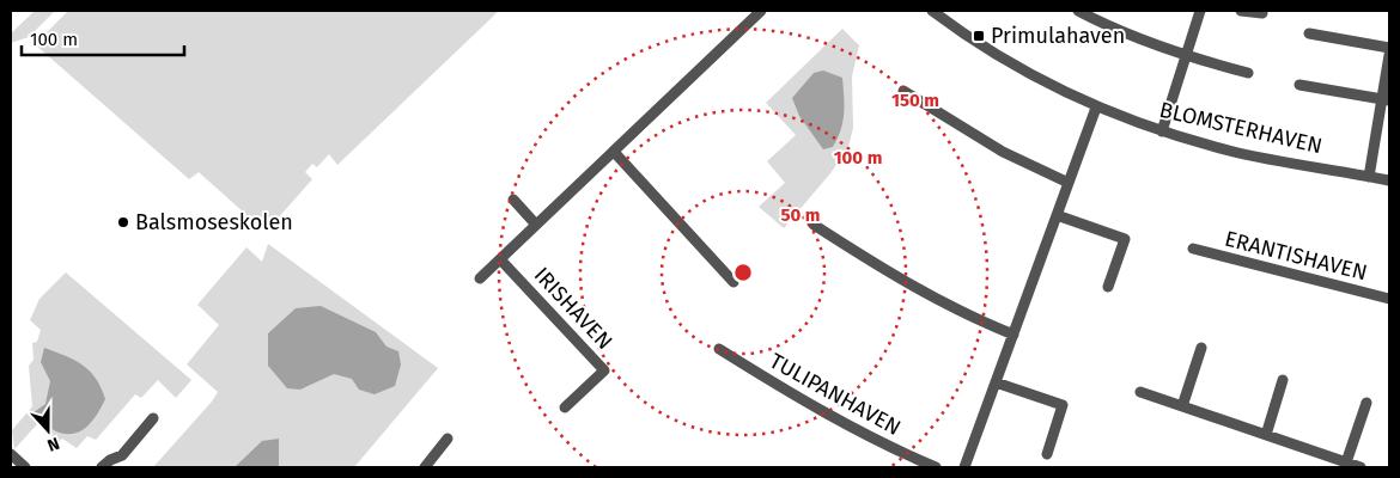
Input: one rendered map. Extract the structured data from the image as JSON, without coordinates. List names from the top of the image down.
{
  "streets": {
    "street": [
      "BLOMSTERHAVEN",
      "ERANTISHAVEN",
      "IRISHAVEN",
      "TULIPANHAVEN"
    ]
  },
  "places": {
    "transit": ["Primulahaven"],
    "other": ["Balsmoseskolen"]
  },
  "scale_bar": "100 m",
  "north": "bottom",
  "rings": ["150 m", "100 m", "50 m"]
}
